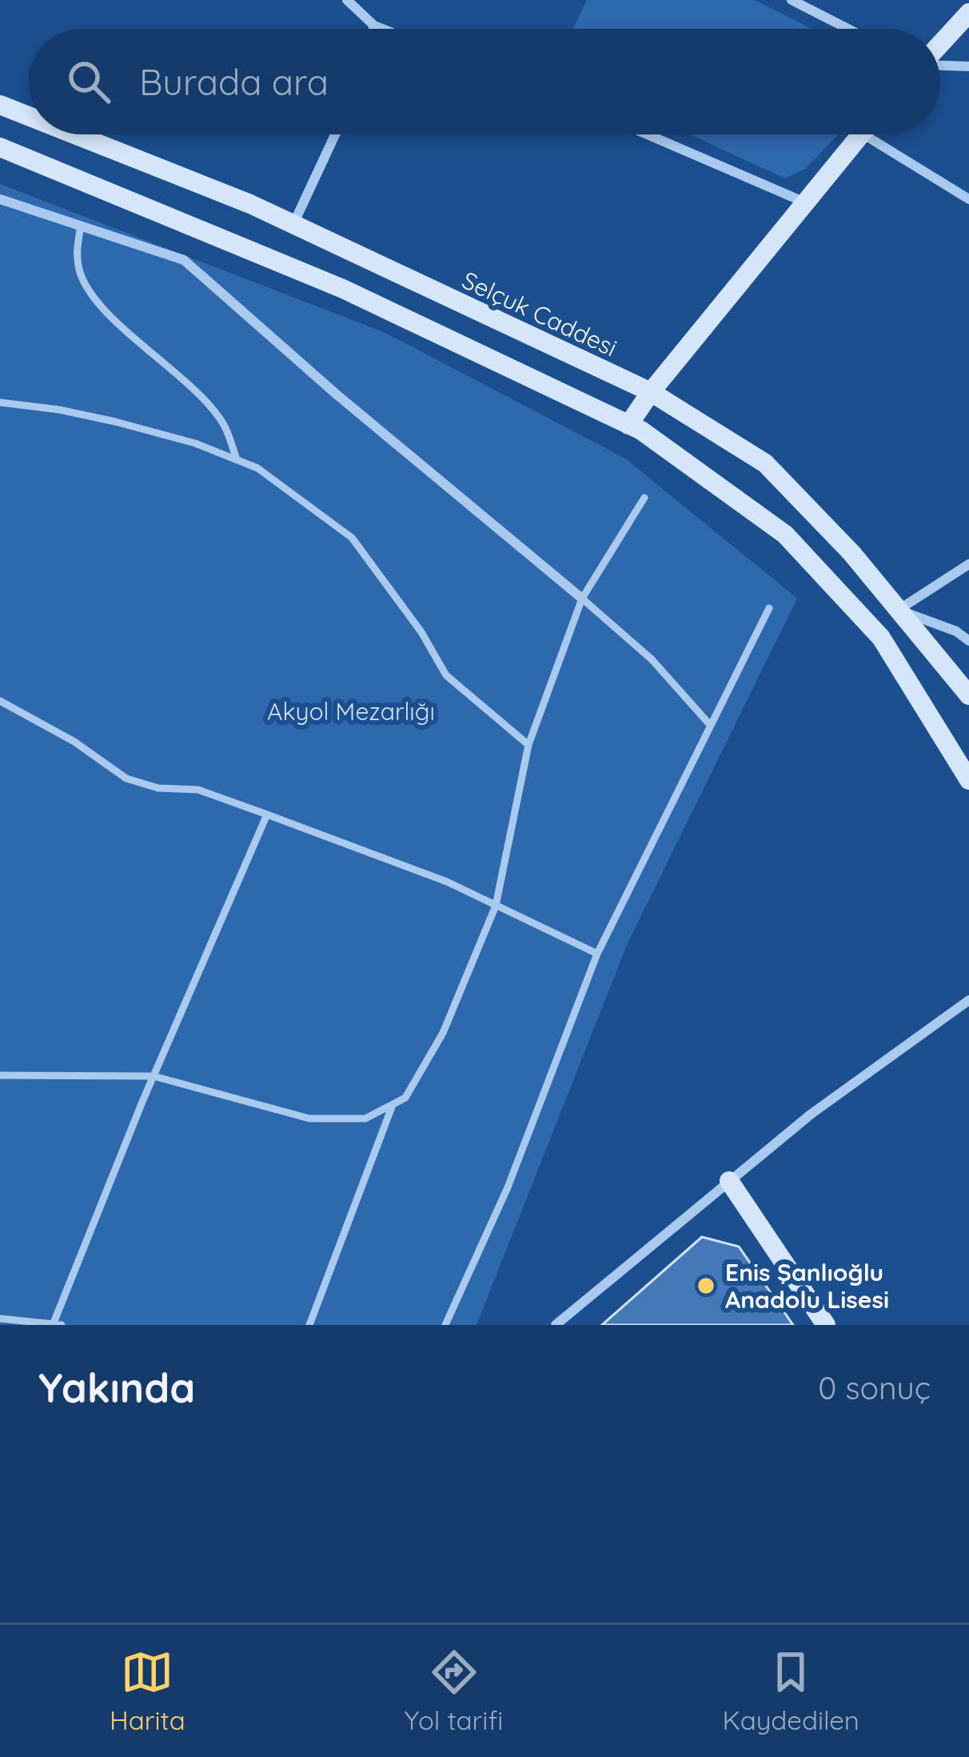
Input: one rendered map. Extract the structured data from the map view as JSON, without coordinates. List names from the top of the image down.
{
  "streets": {
    "main road": ["Selçuk Caddesi"]
  },
  "parks": ["Akyol Mezarlığı"],
  "places": ["Enis Şanlıoğlu Anadolu Lisesi"],
  "page": {
    "search": "Burada ara",
    "heading": ["Yakında", "0 sonuç"],
    "nav": ["Harita", "Yol tarifi", "Kaydedilen"]
  }
}
